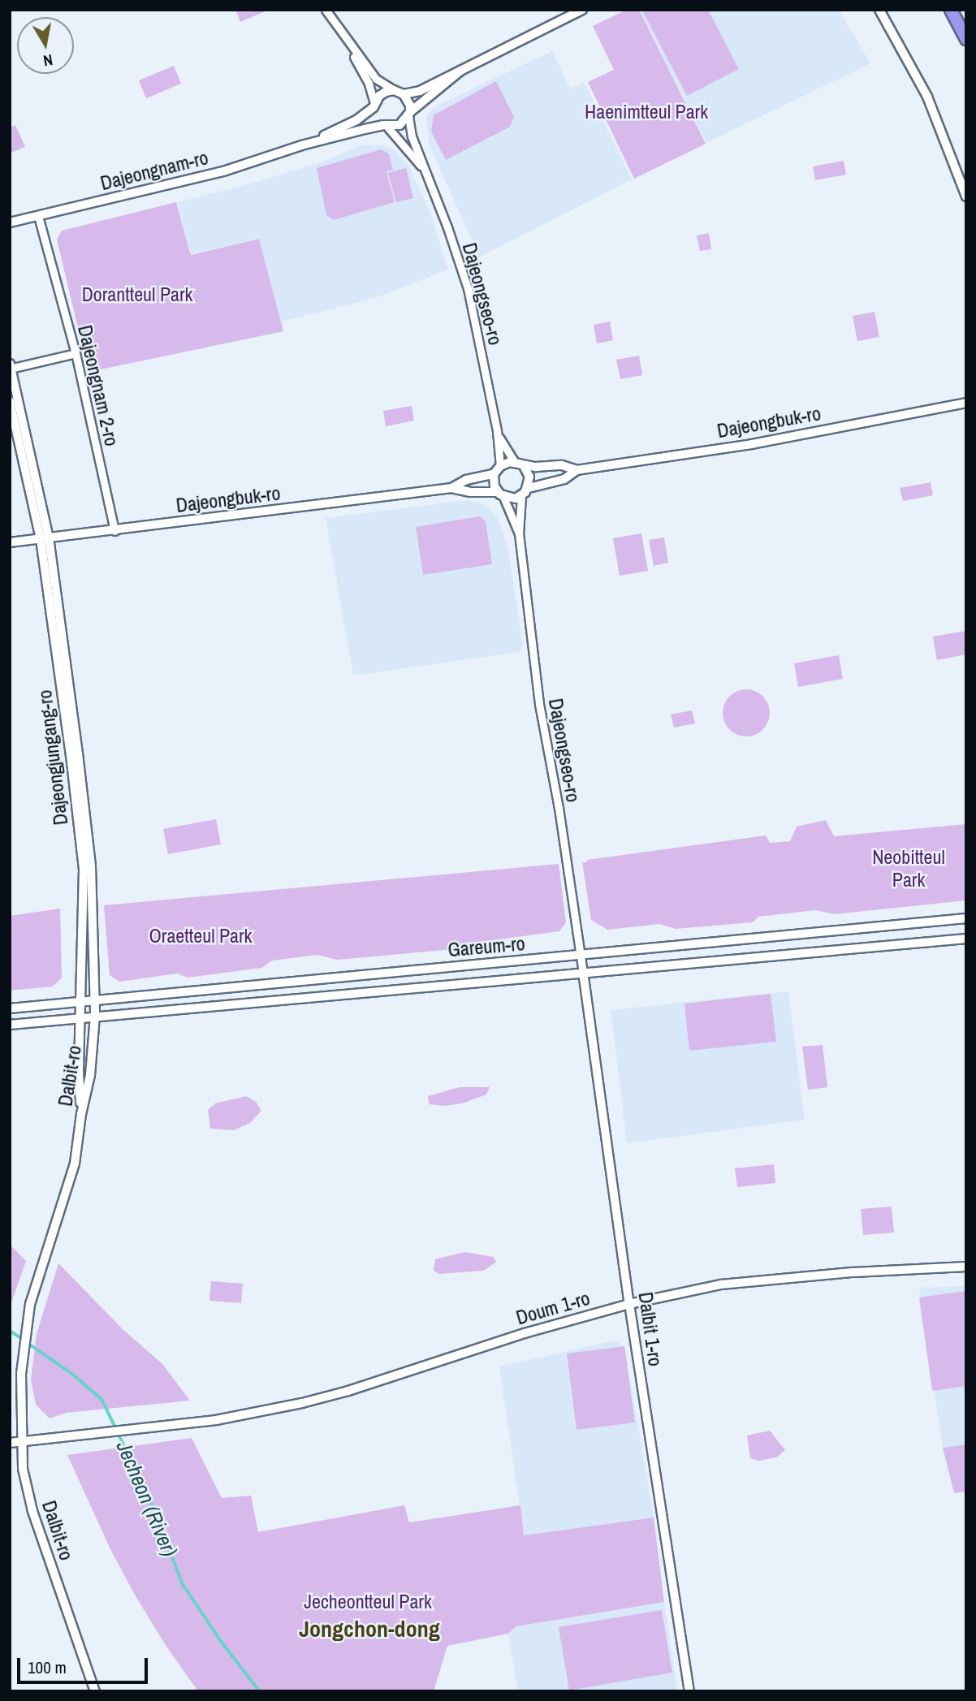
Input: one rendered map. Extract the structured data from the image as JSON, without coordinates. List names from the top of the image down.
{
  "streets": {
    "street": [
      "Dajeongnam-ro",
      "Dajeongseo-ro",
      "Dajeongnam 2-ro",
      "Dajeongbuk-ro",
      "Dajeongjungang-ro",
      "Gareum-ro",
      "Dalbit-ro",
      "Doum 1-ro",
      "Dalbit 1-ro"
    ]
  },
  "crossings": [
    ["Dajeongnam-ro", "Dajeongnam 2-ro"],
    ["Dajeongseo-ro", "Gareum-ro"],
    ["Dajeongseo-ro", "Dalbit 1-ro"],
    ["Dajeongnam 2-ro", "Dajeongbuk-ro"],
    ["Dajeongbuk-ro", "Dajeongjungang-ro"],
    ["Dajeongjungang-ro", "Gareum-ro"],
    ["Dajeongjungang-ro", "Dalbit-ro"],
    ["Gareum-ro", "Dalbit-ro"],
    ["Gareum-ro", "Dalbit 1-ro"],
    ["Dalbit-ro", "Doum 1-ro"],
    ["Doum 1-ro", "Dalbit 1-ro"]
  ],
  "districts": ["Jongchon-dong"],
  "water": ["Jecheon (River)"],
  "parks": [
    "Haenimtteul Park",
    "Dorantteul Park",
    "Neobitteul Park",
    "Oraetteul Park",
    "Jecheontteul Park"
  ],
  "scale_bar": "100 m",
  "north": "bottom"
}
